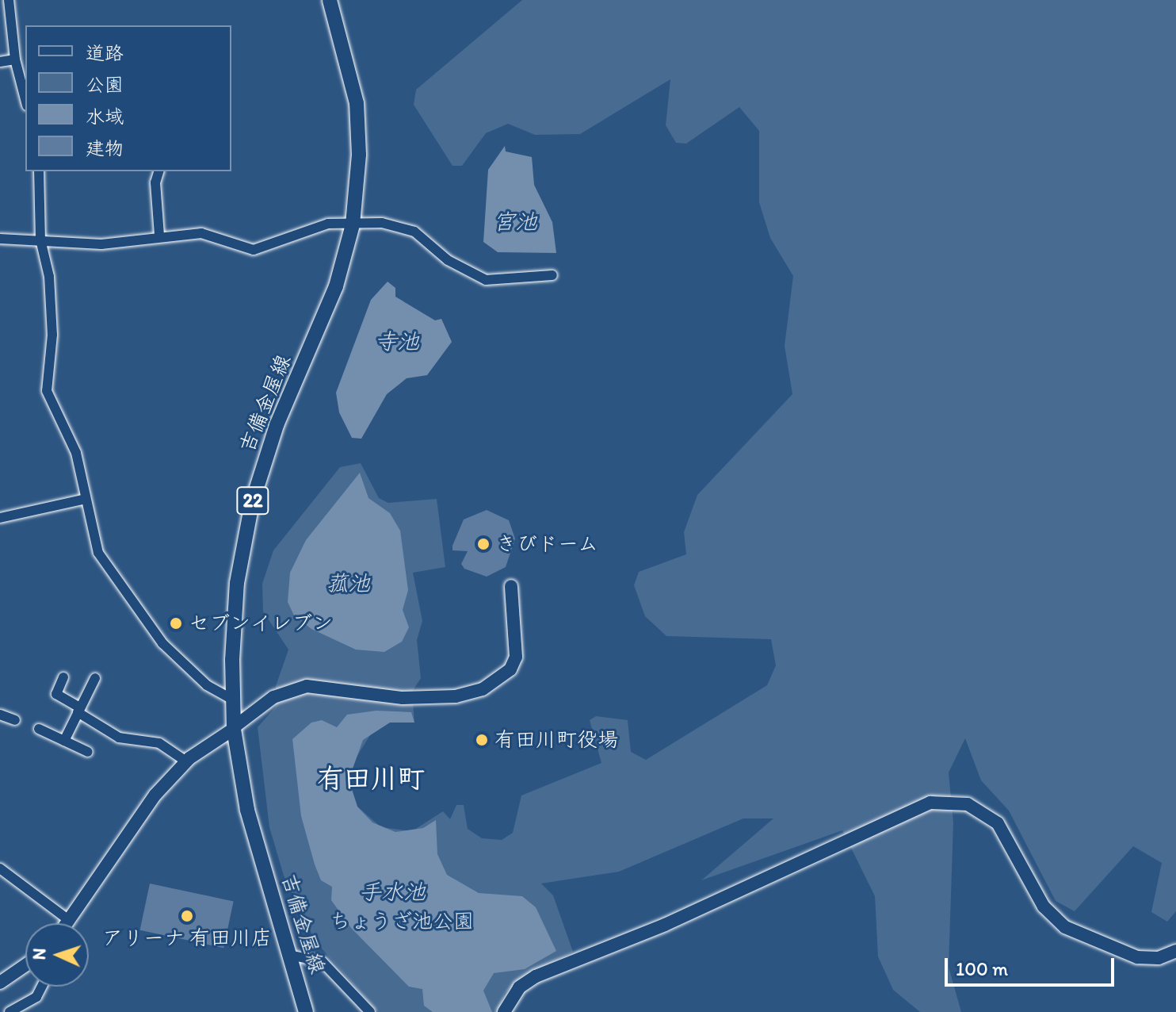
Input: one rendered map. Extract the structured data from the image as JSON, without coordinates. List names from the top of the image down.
{
  "streets": {
    "main road": ["吉備金屋線", "22"]
  },
  "districts": ["有田川町"],
  "water": [
    "宮池",
    "寺池",
    "菰池",
    "手水池"
  ],
  "parks": ["ちょうざ池公園"],
  "places": [
    "きびドーム",
    "セブンイレブン",
    "有田川町役場",
    "アリーナ 有田川店"
  ],
  "legend": [
    "道路",
    "公園",
    "水域",
    "建物"
  ],
  "scale_bar": "100 m",
  "north": "left"
}
